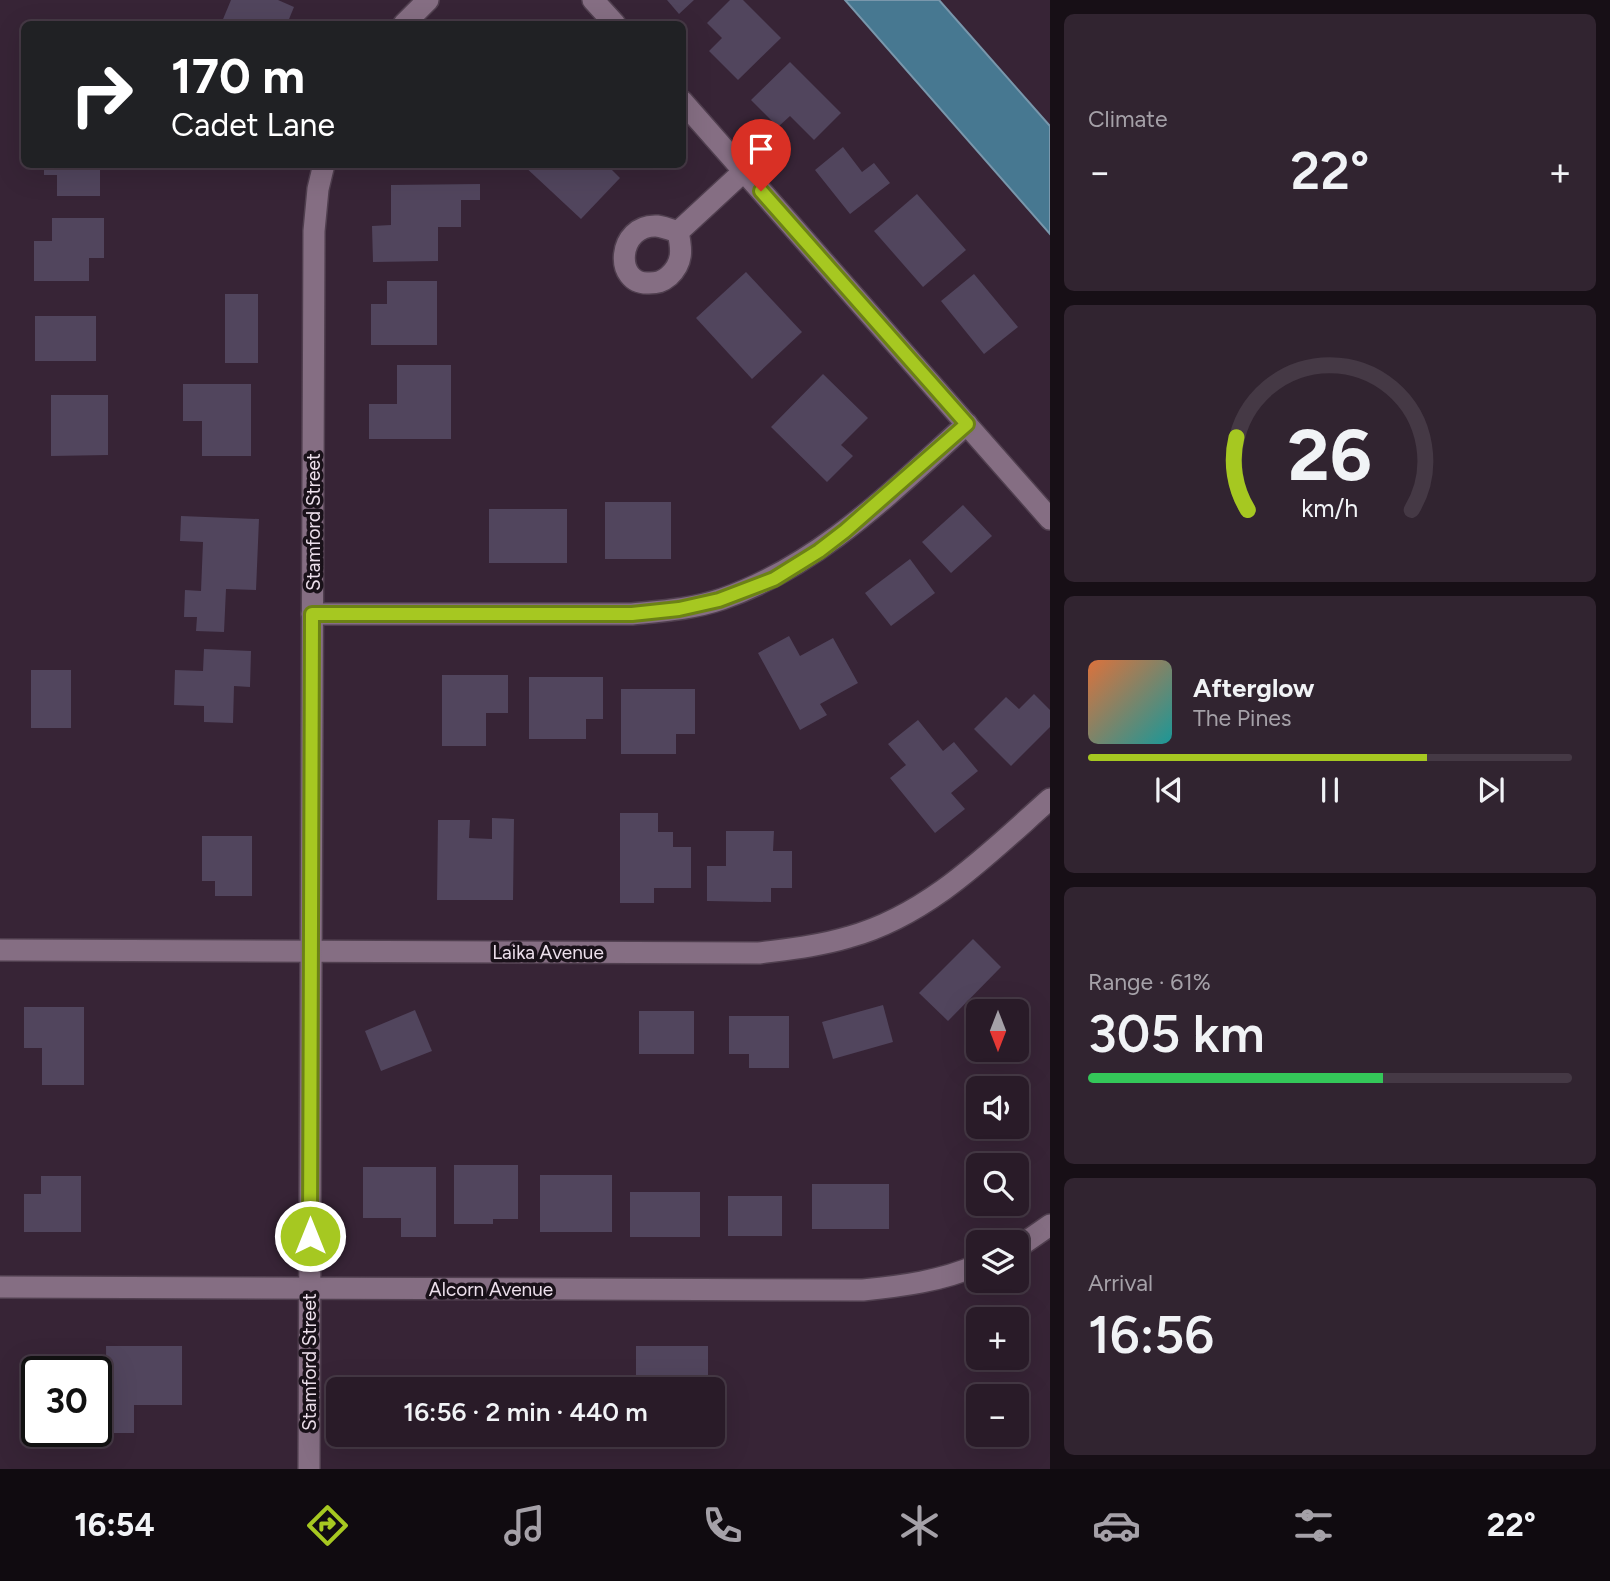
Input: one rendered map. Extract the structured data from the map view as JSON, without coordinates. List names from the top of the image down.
{
  "streets": {
    "street": ["Stamford Street", "Laika Avenue", "Alcorn Avenue"]
  },
  "crossings": [
    ["Stamford Street", "Laika Avenue"],
    ["Stamford Street", "Alcorn Avenue"]
  ],
  "north": "bottom",
  "page": {
    "tile": [
      "Climate",
      ["Range · 61%", "305 km"],
      ["Arrival", "16:56"]
    ],
    "turn": ["170 m", "Cadet Lane"],
    "heat": ["−", "22°", "+"],
    "song": ["Afterglow", "The Pines"],
    "map_buttons": ["+", "−"],
    "limit": "30",
    "trip": "16:56 · 2 min · 440 m",
    "tabs": ["16:54", "22°"],
    "gauge": ["26", "km/h"]
  }
}
